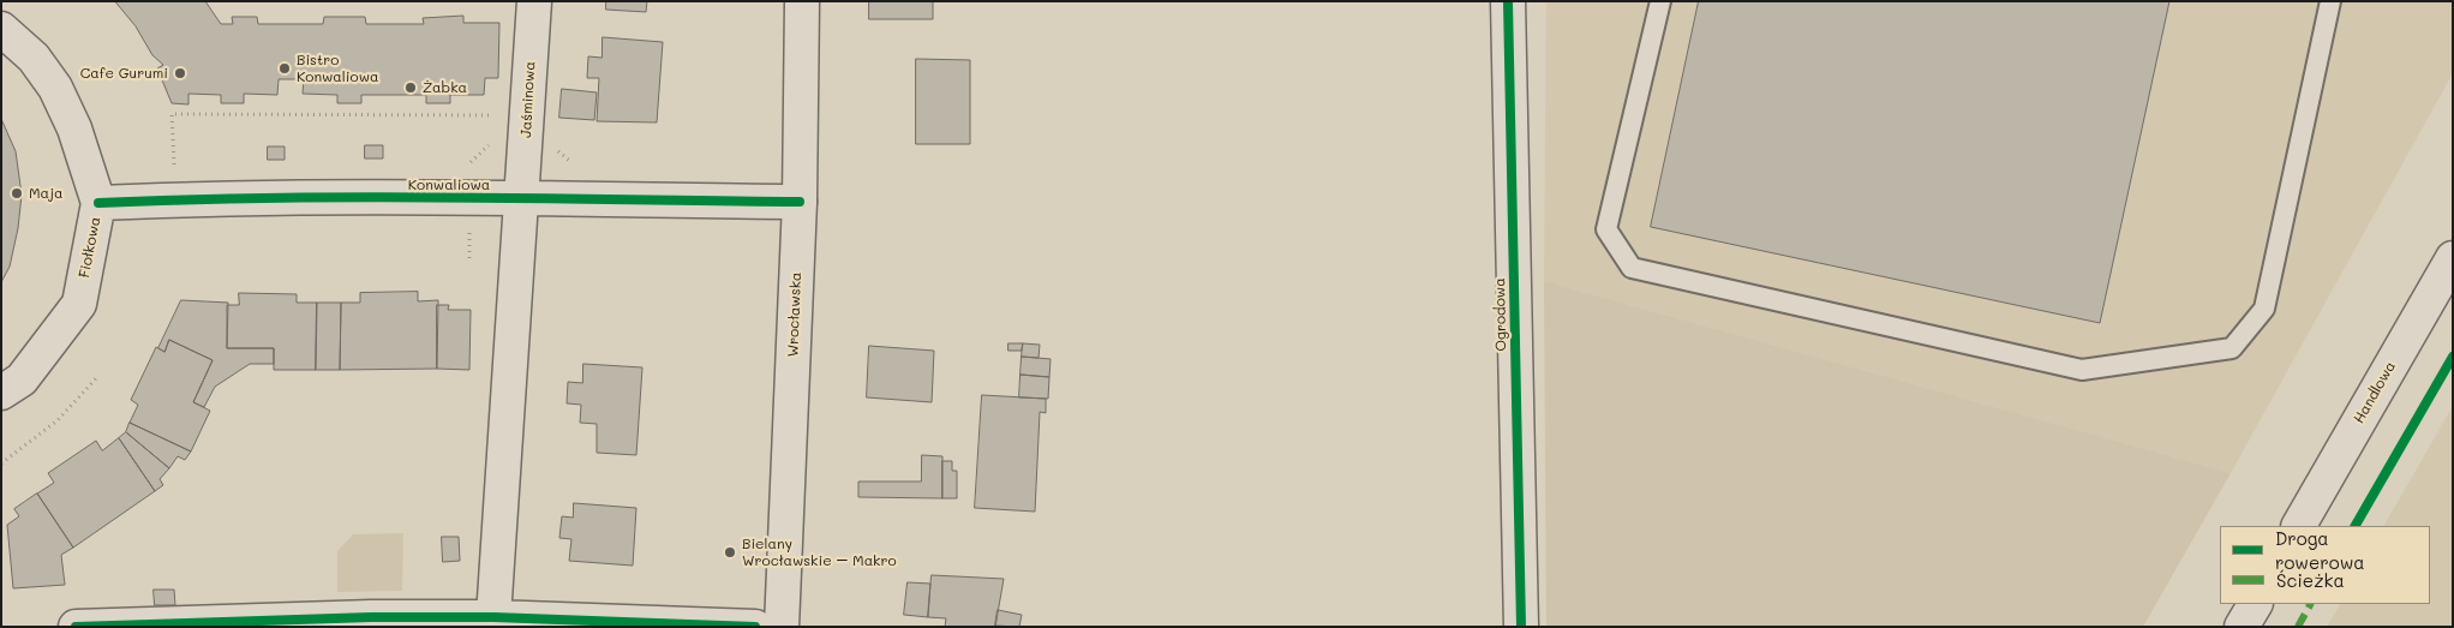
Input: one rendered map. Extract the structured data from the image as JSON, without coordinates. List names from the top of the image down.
{
  "streets": {
    "street": [
      "Jaśminowa",
      "Konwaliowa",
      "Fiołkowa",
      "Wrocławska",
      "Ogrodowa",
      "Handlowa"
    ]
  },
  "crossings": [
    ["Jaśminowa", "Konwaliowa"],
    ["Konwaliowa", "Fiołkowa"],
    ["Konwaliowa", "Wrocławska"]
  ],
  "places": [
    "Bistro Konwaliowa",
    "Cafe Gurumi",
    "Żabka",
    "Maja",
    "Bielany Wrocławskie – Makro"
  ],
  "legend": ["Droga rowerowa", "Ścieżka"]
}
